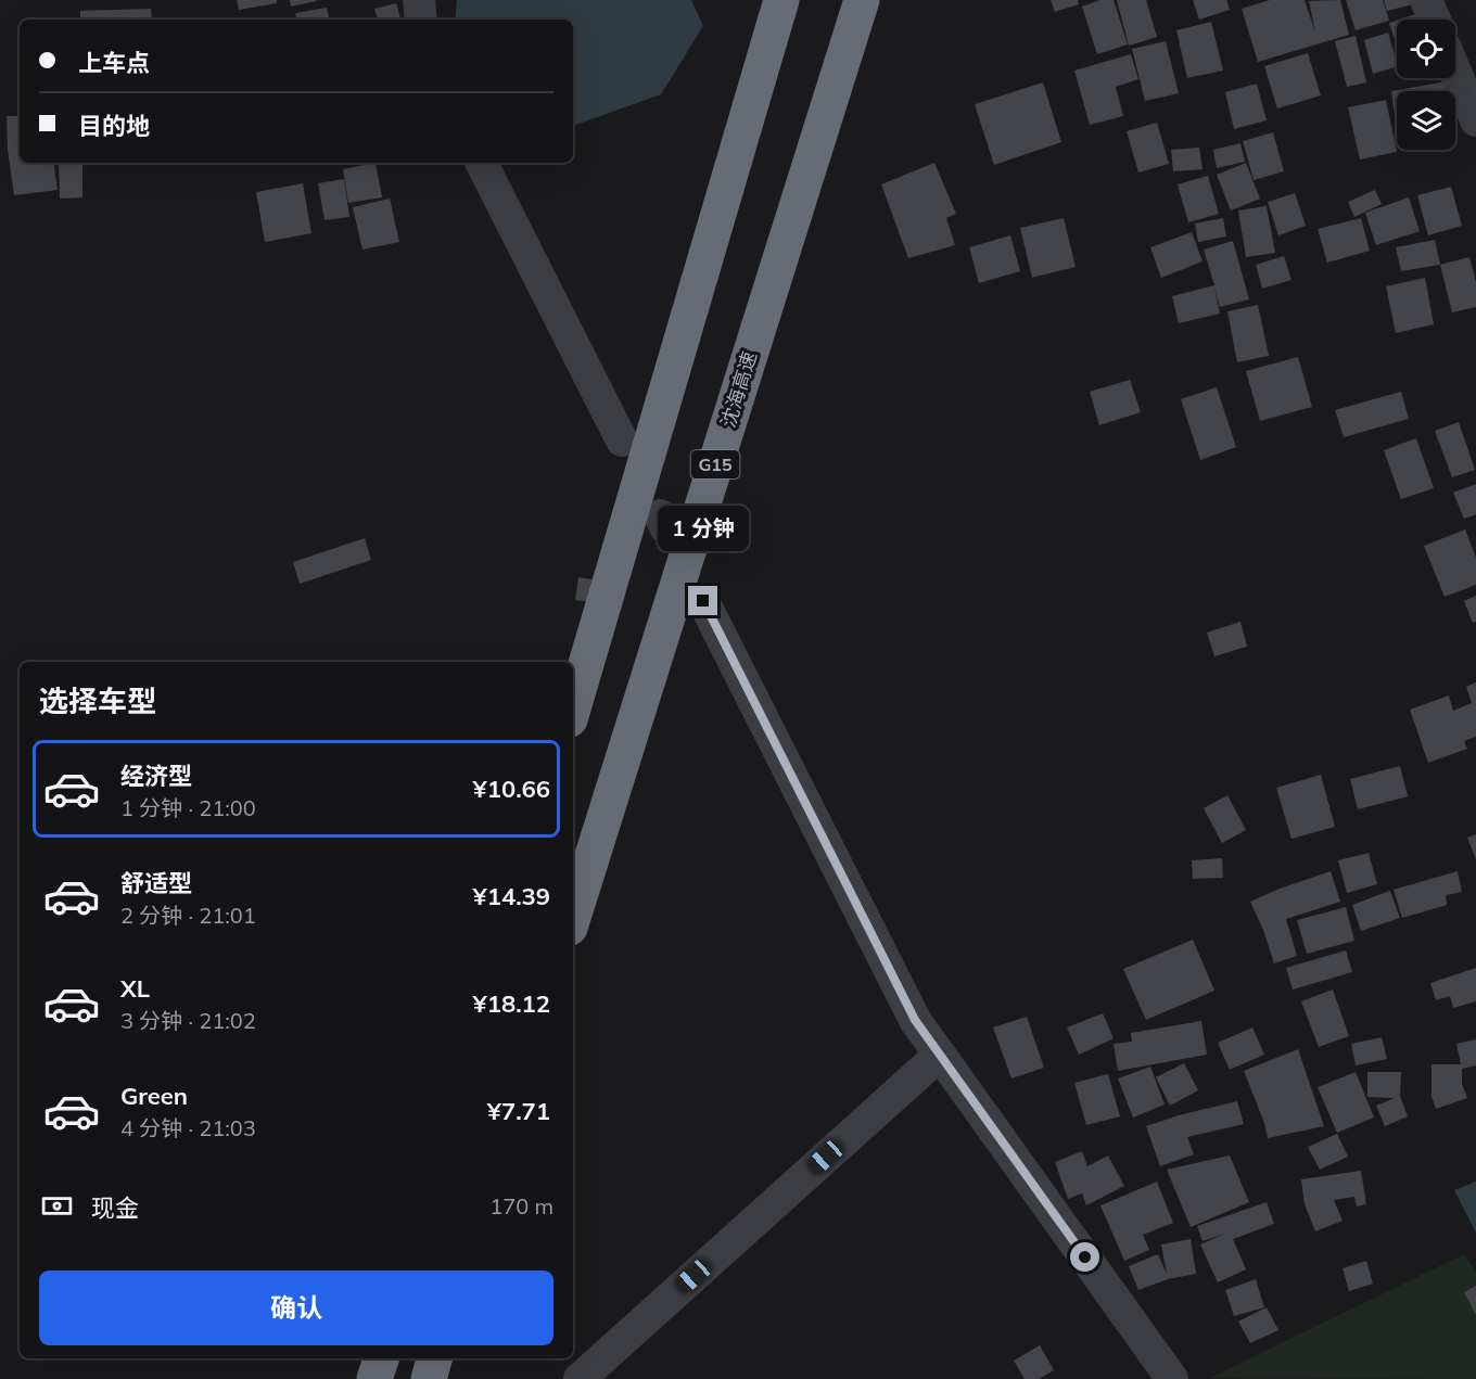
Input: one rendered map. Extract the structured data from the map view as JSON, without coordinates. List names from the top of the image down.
{
  "streets": {
    "highway": ["沈海高速", "G15"]
  },
  "page": {
    "banner": ["上车点", "目的地"],
    "bubble": "1 分钟",
    "heading": "选择车型",
    "list": [
      {
        "name": "经济型",
        "note": "1 分钟 · 21:00",
        "value": "¥10.66"
      },
      {
        "name": "舒适型",
        "note": "2 分钟 · 21:01",
        "value": "¥14.39"
      },
      {
        "name": "XL",
        "note": "3 分钟 · 21:02",
        "value": "¥18.12"
      },
      {
        "name": "Green",
        "note": "4 分钟 · 21:03",
        "value": "¥7.71"
      }
    ],
    "pay": ["现金", "170 m"],
    "buttons": "确认"
  }
}
